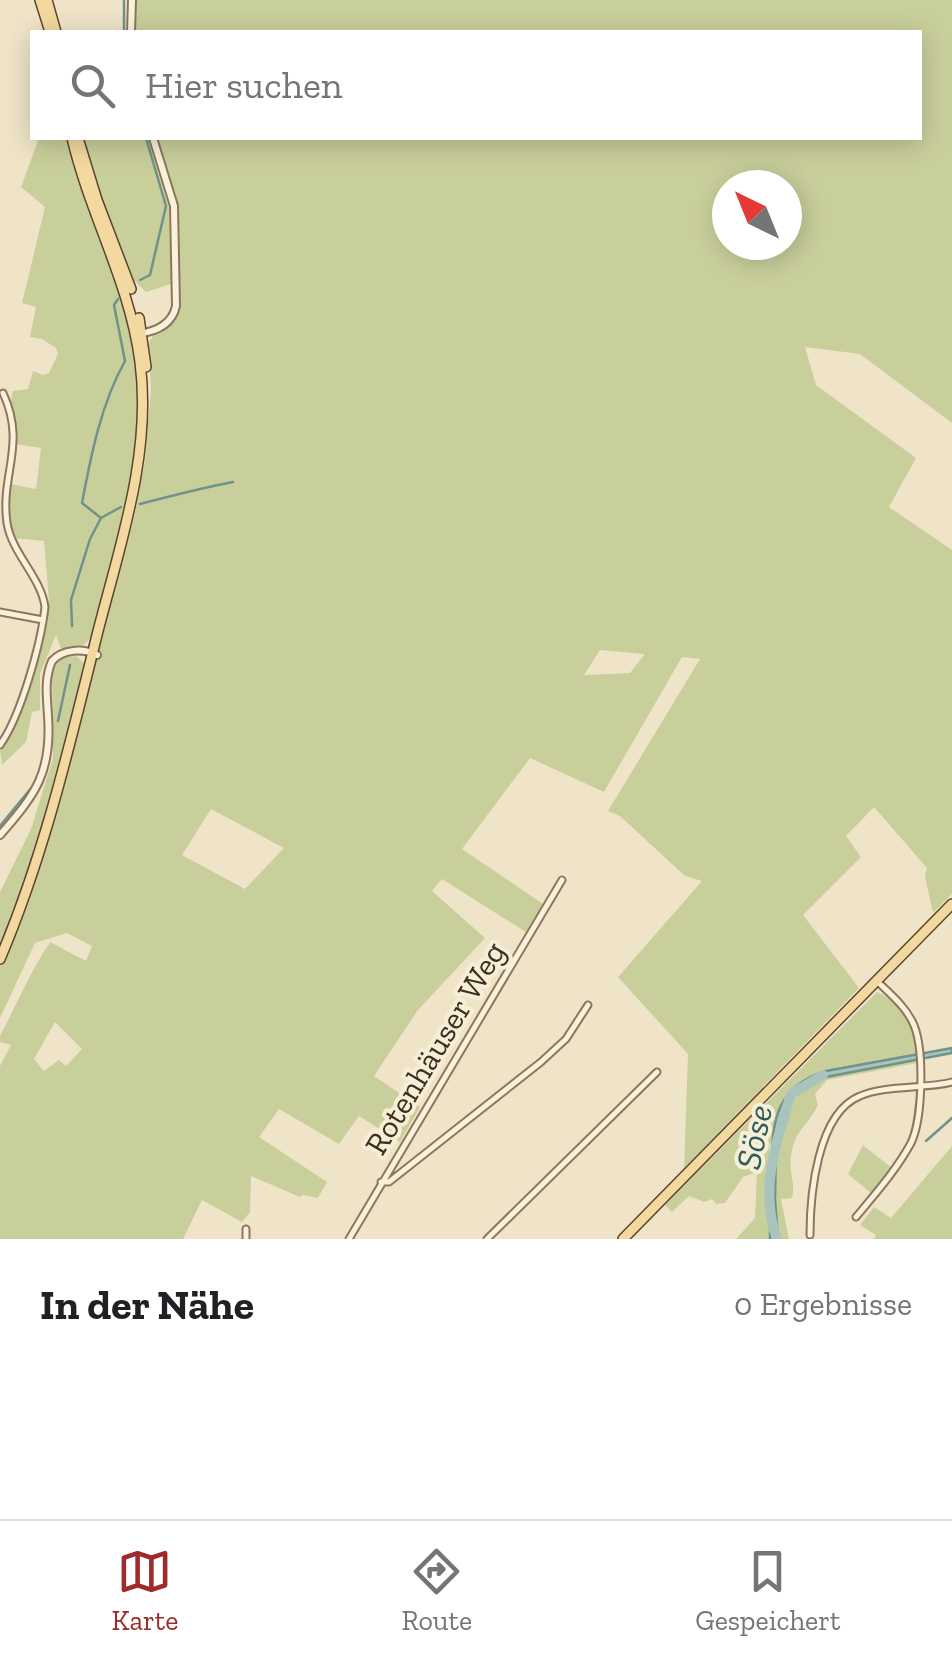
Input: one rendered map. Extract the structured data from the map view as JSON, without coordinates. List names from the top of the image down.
{
  "streets": {
    "street": ["Rotenhäuser Weg"]
  },
  "water": ["Söse"],
  "north": "top left",
  "page": {
    "search": "Hier suchen",
    "heading": ["In der Nähe", "0 Ergebnisse"],
    "nav": ["Karte", "Route", "Gespeichert"]
  }
}
